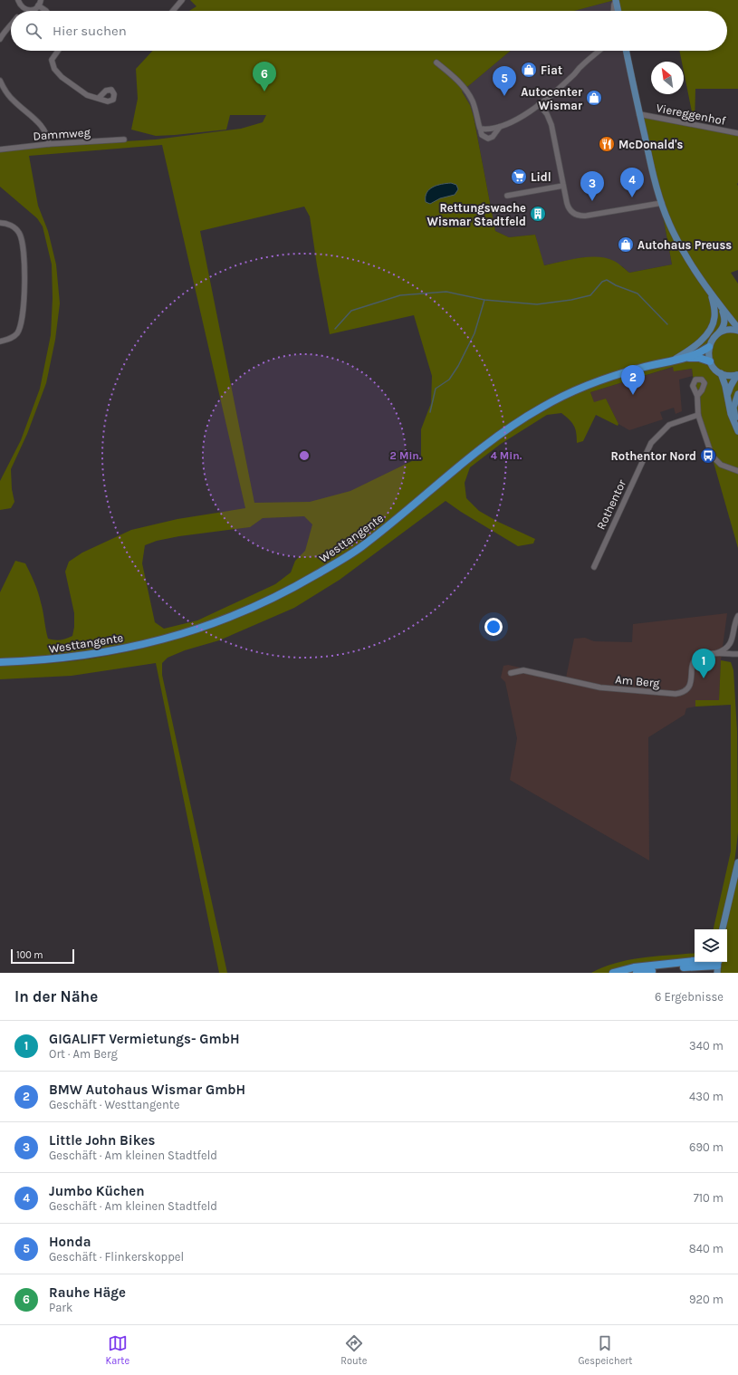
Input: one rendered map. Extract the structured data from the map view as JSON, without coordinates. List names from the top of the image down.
{
  "streets": {
    "highway": ["Westtangente"],
    "street": [
      "Viereggenhof",
      "Dammweg",
      "Rothentor",
      "Am Berg"
    ]
  },
  "places": {
    "shop": ["Fiat", "Autocenter Wismar", "Autohaus Preuss"],
    "restaurant": ["McDonald's"],
    "supermarket": ["Lidl"],
    "building": ["Rettungswache Wismar Stadtfeld"],
    "bus stop": ["Rothentor Nord"]
  },
  "scale_bar": "100 m",
  "north": "top left",
  "page": {
    "search": "Hier suchen",
    "pins": [
      "6",
      "5",
      "4",
      "3",
      "2",
      "1"
    ],
    "scale": "100 m",
    "heading": ["In der Nähe", "6 Ergebnisse"],
    "list": [
      {
        "mark": "1",
        "name": "GIGALIFT Vermietungs- GmbH",
        "note": "Ort · Am Berg",
        "value": "340 m"
      },
      {
        "mark": "2",
        "name": "BMW Autohaus Wismar GmbH",
        "note": "Geschäft · Westtangente",
        "value": "430 m"
      },
      {
        "mark": "3",
        "name": "Little John Bikes",
        "note": "Geschäft · Am kleinen Stadtfeld",
        "value": "690 m"
      },
      {
        "mark": "4",
        "name": "Jumbo Küchen",
        "note": "Geschäft · Am kleinen Stadtfeld",
        "value": "710 m"
      },
      {
        "mark": "5",
        "name": "Honda",
        "note": "Geschäft · Flinkerskoppel",
        "value": "840 m"
      },
      {
        "mark": "6",
        "name": "Rauhe Häge",
        "note": "Park",
        "value": "920 m"
      }
    ],
    "nav": ["Karte", "Route", "Gespeichert"]
  },
  "rings": ["2 Min.", "4 Min."]
}
